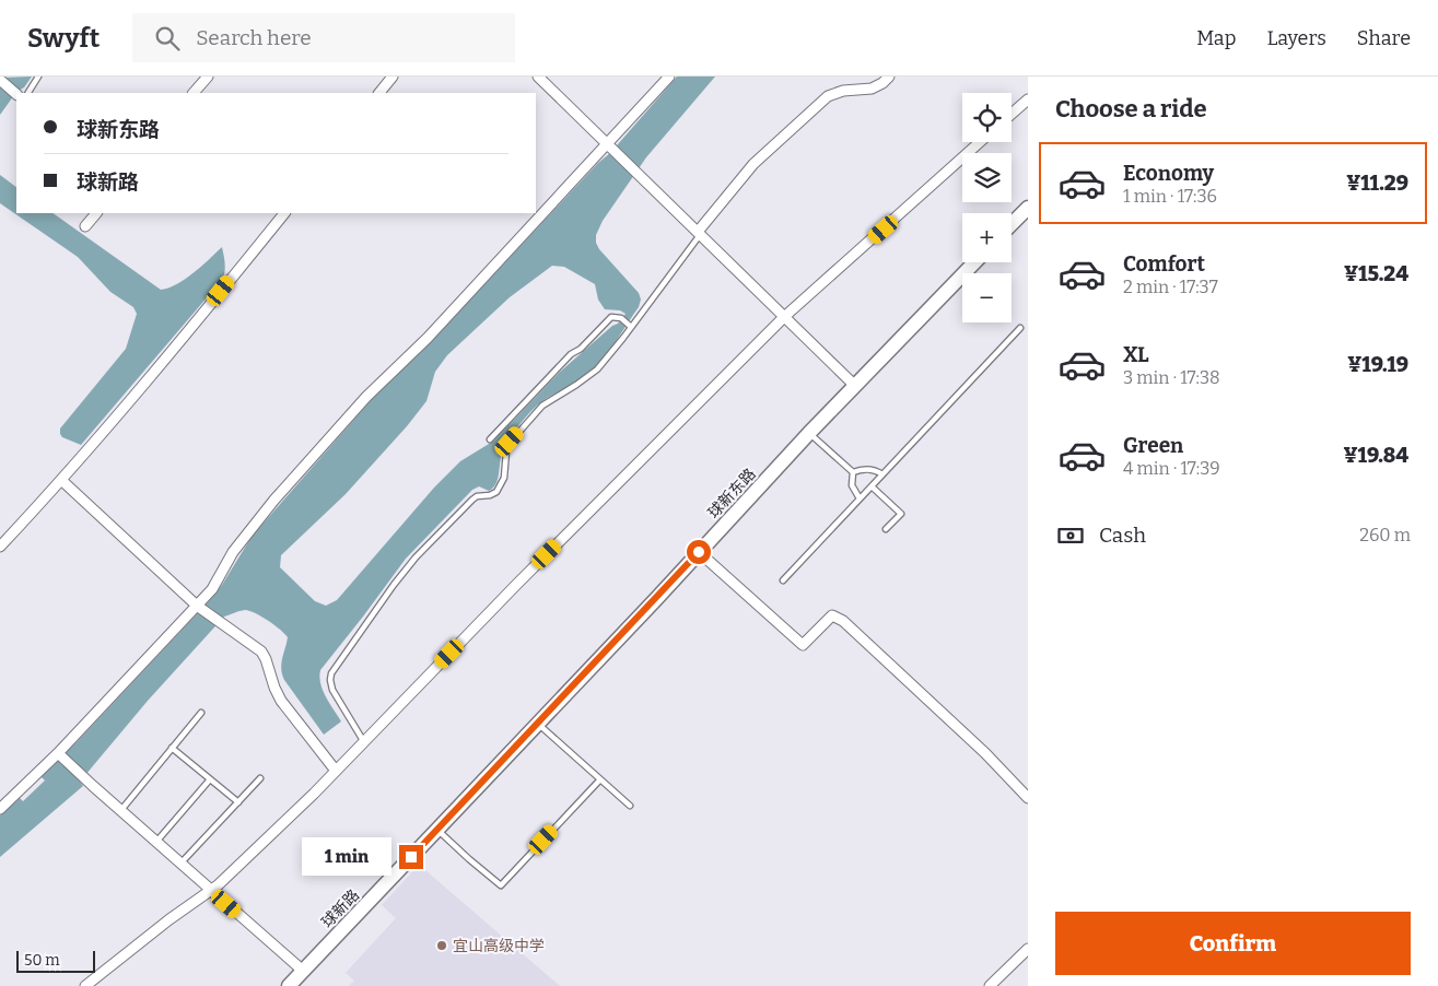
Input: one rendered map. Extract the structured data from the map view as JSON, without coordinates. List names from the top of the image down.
{
  "streets": {
    "street": ["球新东路", "球新路"]
  },
  "crossings": [
    ["球新东路", "球新路"]
  ],
  "places": ["宜山高级中学"],
  "scale_bar": "50 m",
  "page": {
    "header": "Swyft",
    "search": "Search here",
    "nav": ["Map", "Layers", "Share"],
    "heading": "Choose a ride",
    "map_buttons": ["+", "−"],
    "banner": ["球新东路", "球新路"],
    "list": [
      {
        "name": "Economy",
        "note": "1 min · 17:36",
        "value": "¥11.29"
      },
      {
        "name": "Comfort",
        "note": "2 min · 17:37",
        "value": "¥15.24"
      },
      {
        "name": "XL",
        "note": "3 min · 17:38",
        "value": "¥19.19"
      },
      {
        "name": "Green",
        "note": "4 min · 17:39",
        "value": "¥19.84"
      }
    ],
    "pay": ["Cash", "260 m"],
    "bubble": "1 min",
    "buttons": "Confirm",
    "scale": "50 m"
  }
}
